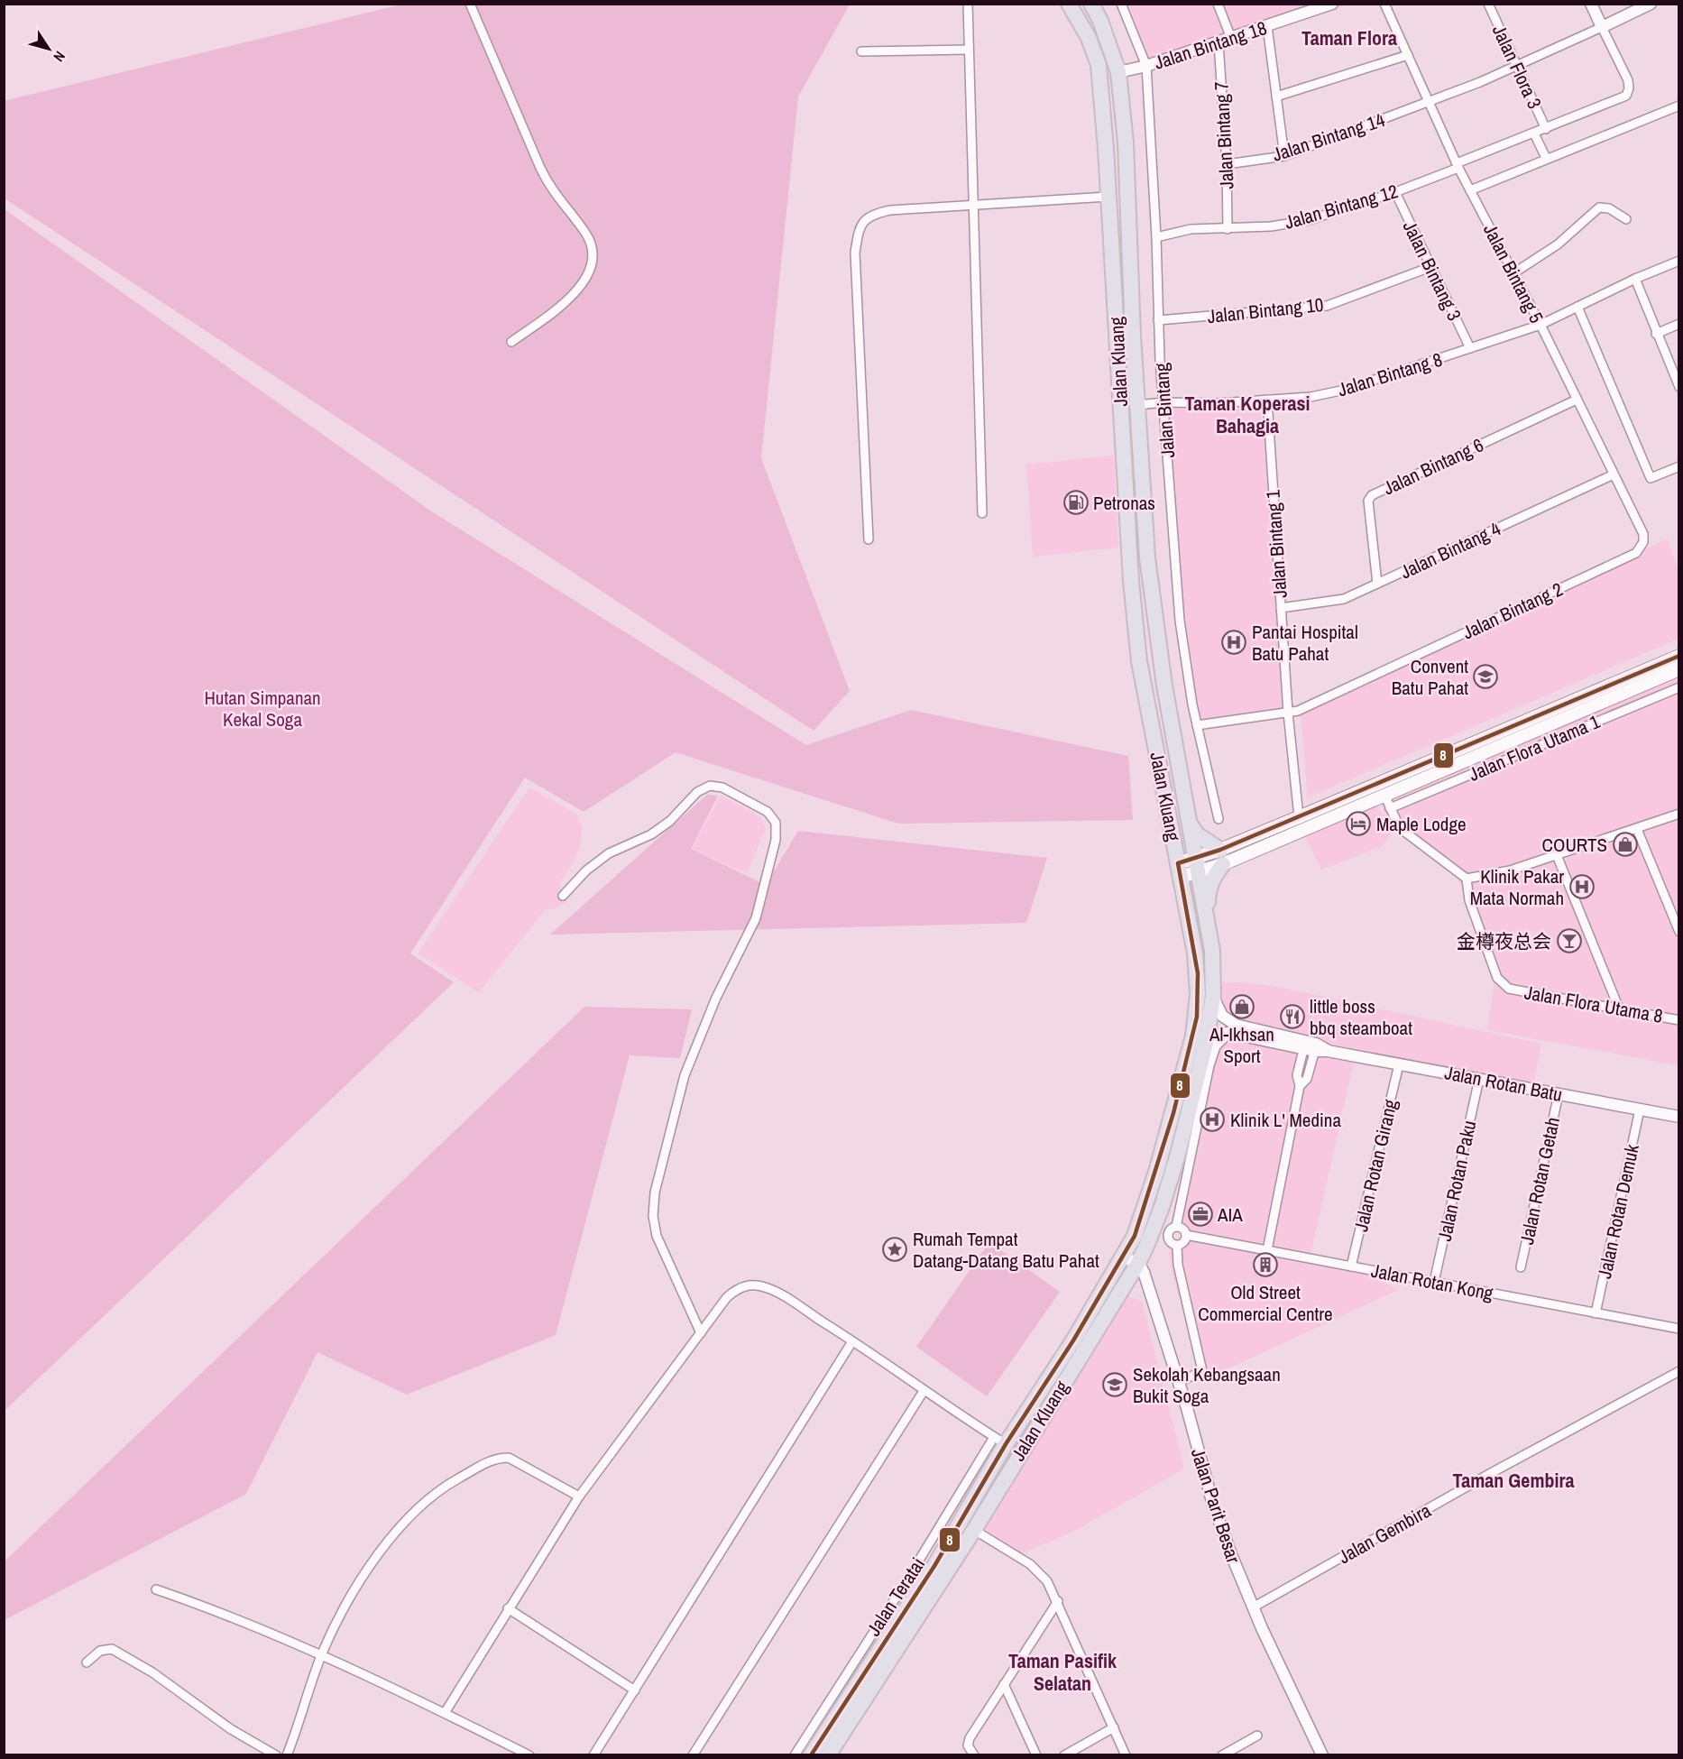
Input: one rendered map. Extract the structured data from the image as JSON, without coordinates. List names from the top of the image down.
{
  "streets": {
    "highway": ["Jalan Kluang"],
    "street": [
      "Jalan Bintang 18",
      "Jalan Flora 3",
      "Jalan Bintang 7",
      "Jalan Bintang 14",
      "Jalan Bintang 12",
      "Jalan Bintang 3",
      "Jalan Bintang 5",
      "Jalan Bintang 10",
      "Jalan Bintang 8",
      "Jalan Bintang",
      "Jalan Bintang 6",
      "Jalan Bintang 1",
      "Jalan Bintang 4",
      "Jalan Bintang 2",
      "Jalan Flora Utama 1",
      "Jalan Flora Utama 8",
      "Jalan Rotan Batu",
      "Jalan Rotan Girang",
      "Jalan Rotan Paku",
      "Jalan Rotan Getah",
      "Jalan Rotan Demuk",
      "Jalan Rotan Kong",
      "Jalan Parit Besar",
      "Jalan Gembira"
    ]
  },
  "crossings": [
    ["Jalan Bintang 18", "Jalan Bintang 7"],
    ["Jalan Bintang 18", "Jalan Kluang"],
    ["Jalan Bintang 18", "Jalan Bintang"],
    ["Jalan Flora 3", "Jalan Bintang 14"],
    ["Jalan Flora 3", "Jalan Bintang 12"],
    ["Jalan Bintang 7", "Jalan Bintang 14"],
    ["Jalan Bintang 7", "Jalan Bintang 12"],
    ["Jalan Bintang 14", "Jalan Bintang 12"],
    ["Jalan Bintang 14", "Jalan Bintang 5"],
    ["Jalan Bintang 12", "Jalan Bintang 3"],
    ["Jalan Bintang 12", "Jalan Bintang 5"],
    ["Jalan Bintang 12", "Jalan Bintang"],
    ["Jalan Bintang 3", "Jalan Bintang 10"],
    ["Jalan Bintang 3", "Jalan Bintang 8"],
    ["Jalan Bintang 5", "Jalan Bintang 8"],
    ["Jalan Bintang 5", "Jalan Bintang 6"],
    ["Jalan Bintang 5", "Jalan Bintang 4"],
    ["Jalan Bintang 5", "Jalan Bintang 2"],
    ["Jalan Bintang 10", "Jalan Bintang"],
    ["Jalan Kluang", "Jalan Bintang 8"],
    ["Jalan Kluang", "Jalan Rotan Batu"],
    ["Jalan Kluang", "Jalan Parit Besar"],
    ["Jalan Bintang 8", "Jalan Bintang"],
    ["Jalan Bintang 8", "Jalan Bintang 1"],
    ["Jalan Bintang", "Jalan Bintang 2"],
    ["Jalan Bintang 6", "Jalan Bintang 4"],
    ["Jalan Bintang 1", "Jalan Bintang 4"],
    ["Jalan Bintang 1", "Jalan Bintang 2"],
    ["Jalan Rotan Batu", "Jalan Rotan Girang"],
    ["Jalan Rotan Batu", "Jalan Rotan Paku"],
    ["Jalan Rotan Batu", "Jalan Rotan Getah"],
    ["Jalan Rotan Batu", "Jalan Rotan Demuk"],
    ["Jalan Rotan Girang", "Jalan Rotan Kong"],
    ["Jalan Rotan Paku", "Jalan Rotan Kong"],
    ["Jalan Rotan Demuk", "Jalan Rotan Kong"],
    ["Jalan Parit Besar", "Jalan Gembira"]
  ],
  "districts": [
    "Taman Flora",
    "Taman Koperasi Bahagia",
    "Taman Gembira",
    "Taman Pasifik Selatan"
  ],
  "parks": ["Hutan Simpanan Kekal Soga"],
  "places": {
    "fuel station": ["Petronas"],
    "hospital": ["Pantai Hospital Batu Pahat", "Klinik Pakar Mata Normah", "Klinik L' Medina"],
    "school or university": ["Convent Batu Pahat", "Sekolah Kebangsaan Bukit Soga"],
    "hotel": ["Maple Lodge"],
    "shop": ["COURTS", "Al-Ikhsan Sport"],
    "bar": ["金樽夜总会"],
    "restaurant": ["little boss bbq steamboat"],
    "office": ["AIA"],
    "place": ["Rumah Tempat Datang-Datang Batu Pahat"],
    "building": ["Old Street Commercial Centre"]
  },
  "lines": ["transit line 8"],
  "north": "bottom right"
}
